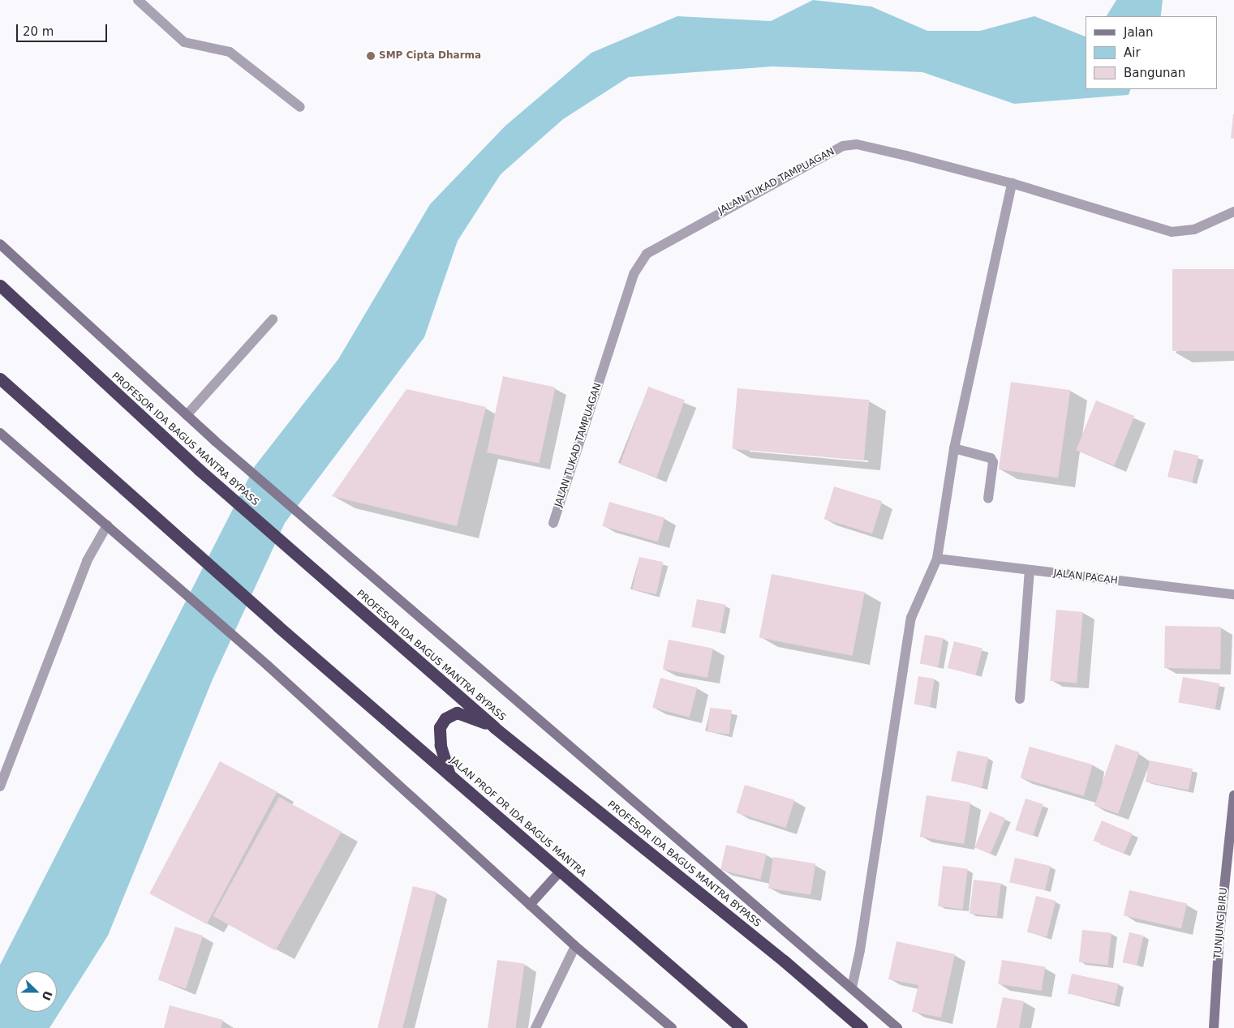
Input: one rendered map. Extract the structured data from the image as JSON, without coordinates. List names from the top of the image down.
{
  "streets": {
    "highway": ["PROFESOR IDA BAGUS MANTRA BYPASS", "JALAN PROF DR IDA BAGUS MANTRA"],
    "street": ["JALAN TUKAD TAMPUAGAN", "JALAN PACAH", "TUNJUNG BIRU"]
  },
  "places": ["SMP Cipta Dharma"],
  "legend": ["Jalan", "Air", "Bangunan"],
  "scale_bar": "20 m",
  "north": "right"
}
